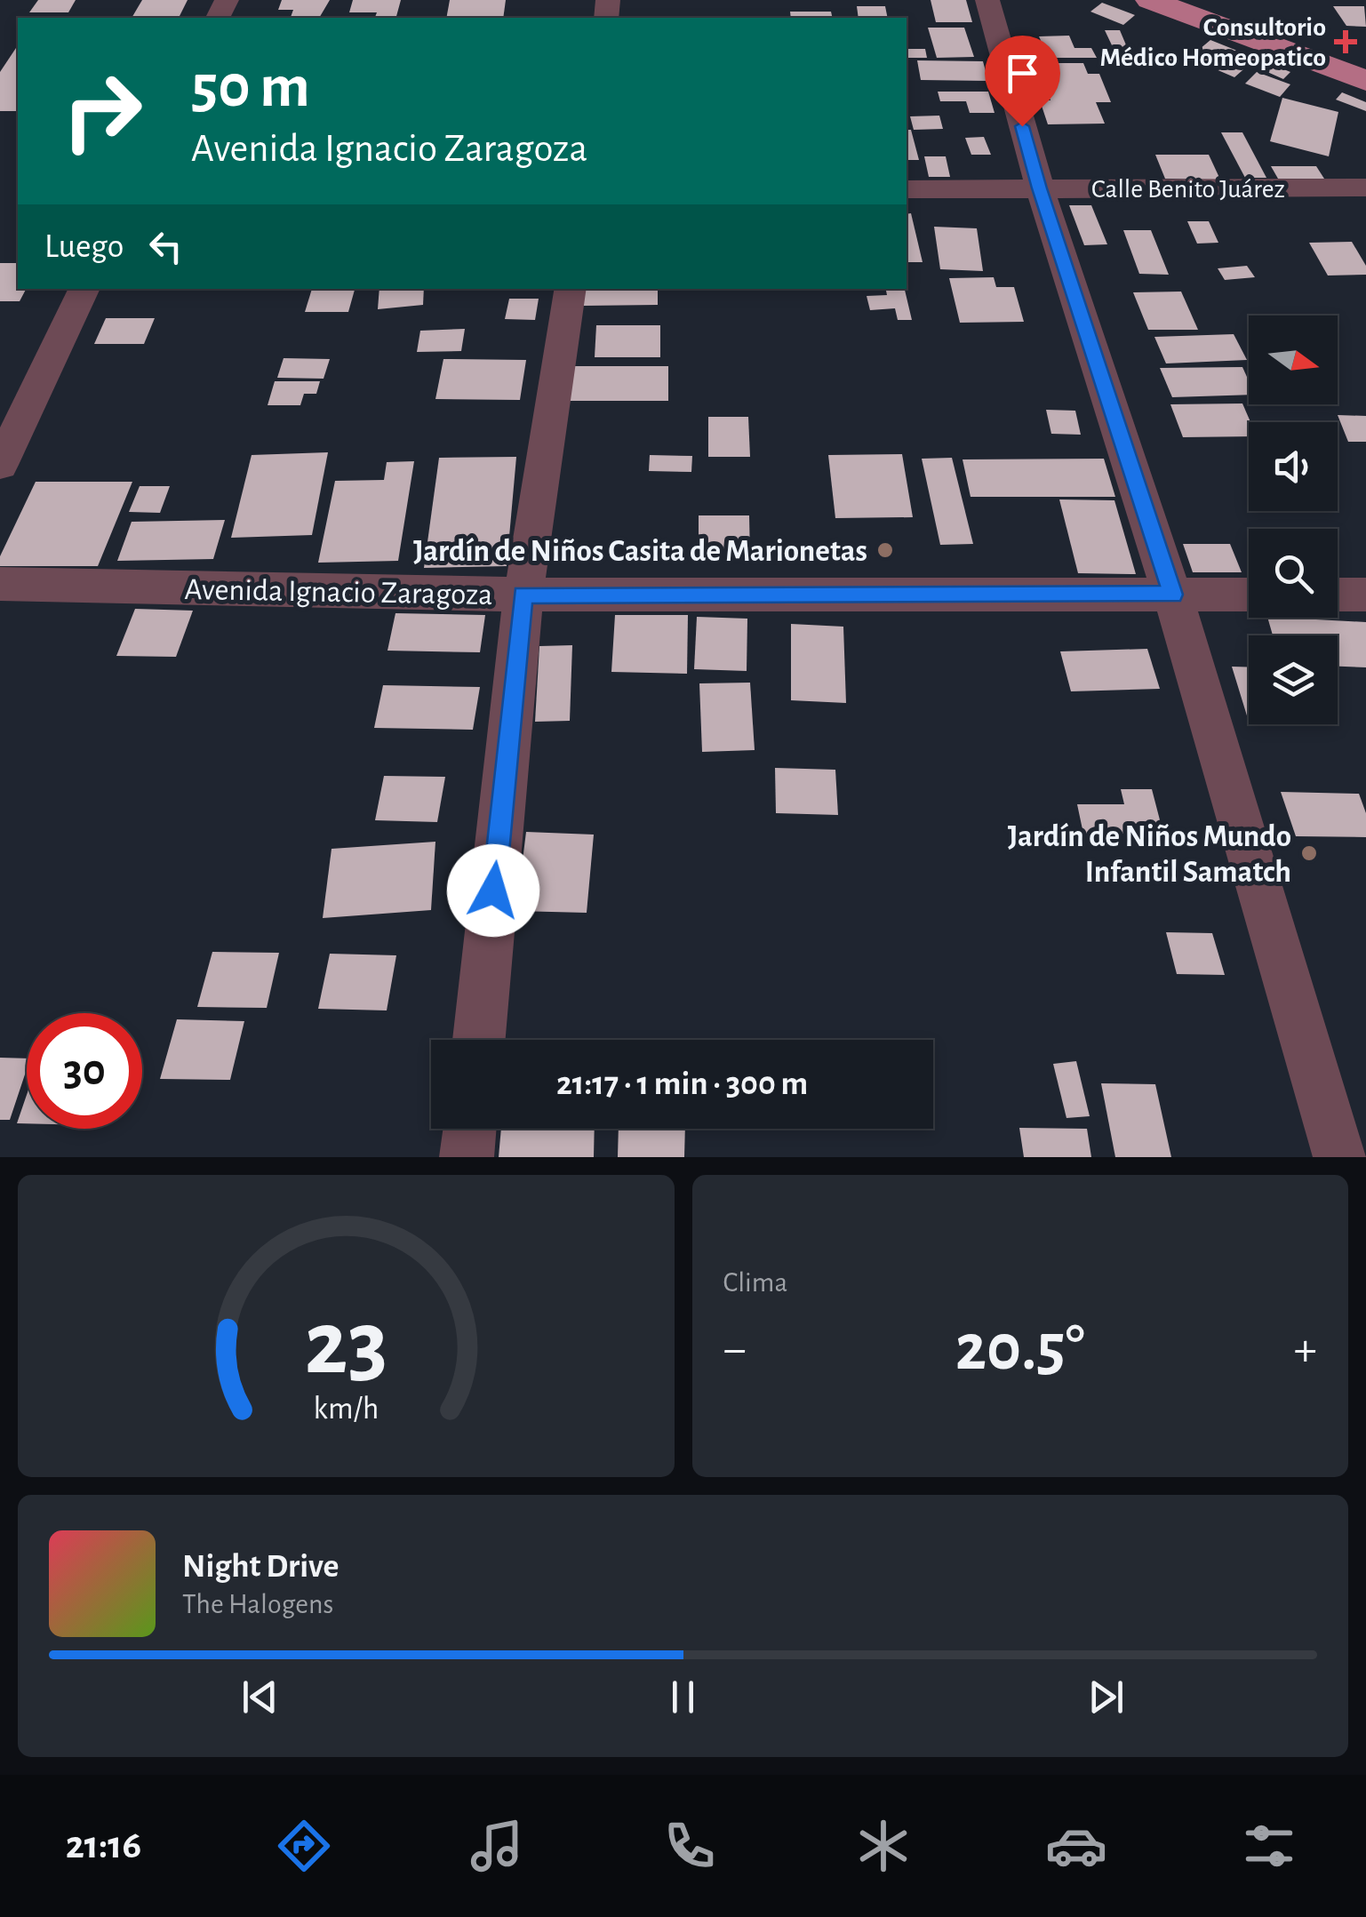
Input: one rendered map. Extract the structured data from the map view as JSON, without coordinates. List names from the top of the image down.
{
  "streets": {
    "street": ["Calle Benito Juárez", "Avenida Ignacio Zaragoza"]
  },
  "places": {
    "health": ["Consultorio Médico Homeopatico"],
    "other": ["Jardín de Niños Casita de Marionetas", "Jardín de Niños Mundo Infantil Samatch"]
  },
  "north": "right",
  "page": {
    "turn": ["50 m", "Avenida Ignacio Zaragoza"],
    "then": "Luego",
    "limit": "30",
    "trip": "21:17 · 1 min · 300 m",
    "tile": "Clima",
    "heat": ["−", "20.5°", "+"],
    "song": ["Night Drive", "The Halogens"],
    "tabs": "21:16",
    "gauge": ["23", "km/h"]
  }
}
